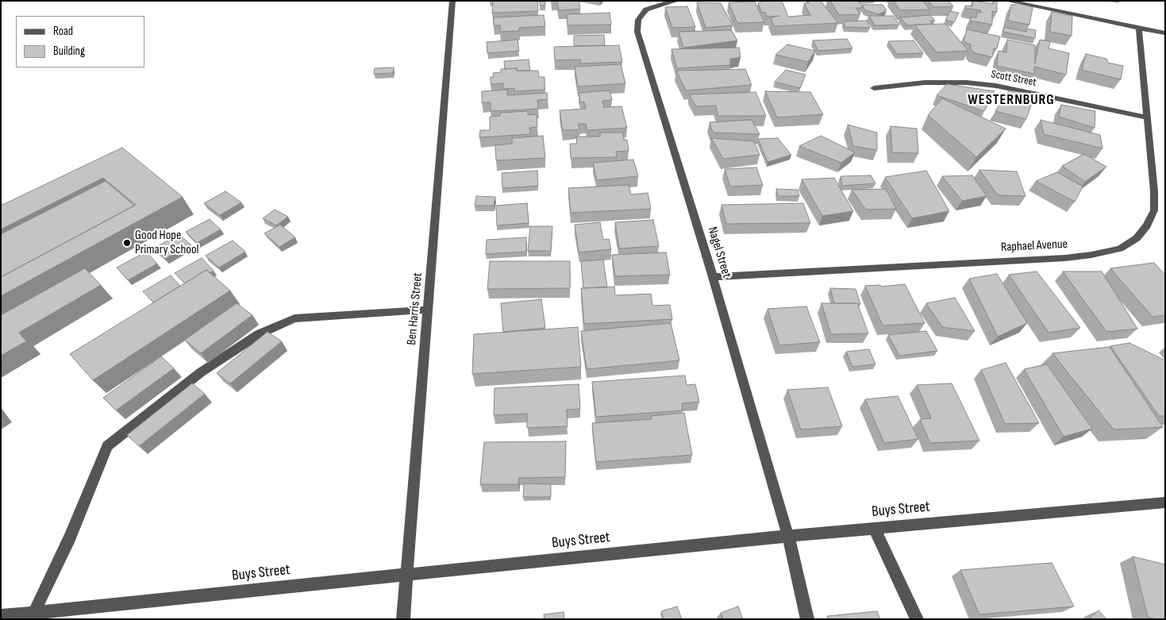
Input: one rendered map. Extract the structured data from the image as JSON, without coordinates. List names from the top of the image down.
{
  "streets": {
    "street": [
      "Scott Street",
      "Raphael Avenue",
      "Nagel Street",
      "Ben Harris Street",
      "Buys Street"
    ]
  },
  "crossings": [
    ["Scott Street", "Raphael Avenue"],
    ["Raphael Avenue", "Nagel Street"],
    ["Nagel Street", "Buys Street"],
    ["Ben Harris Street", "Buys Street"]
  ],
  "districts": ["WESTERNBURG"],
  "places": ["Good Hope Primary School"],
  "legend": ["Road", "Building"]
}
